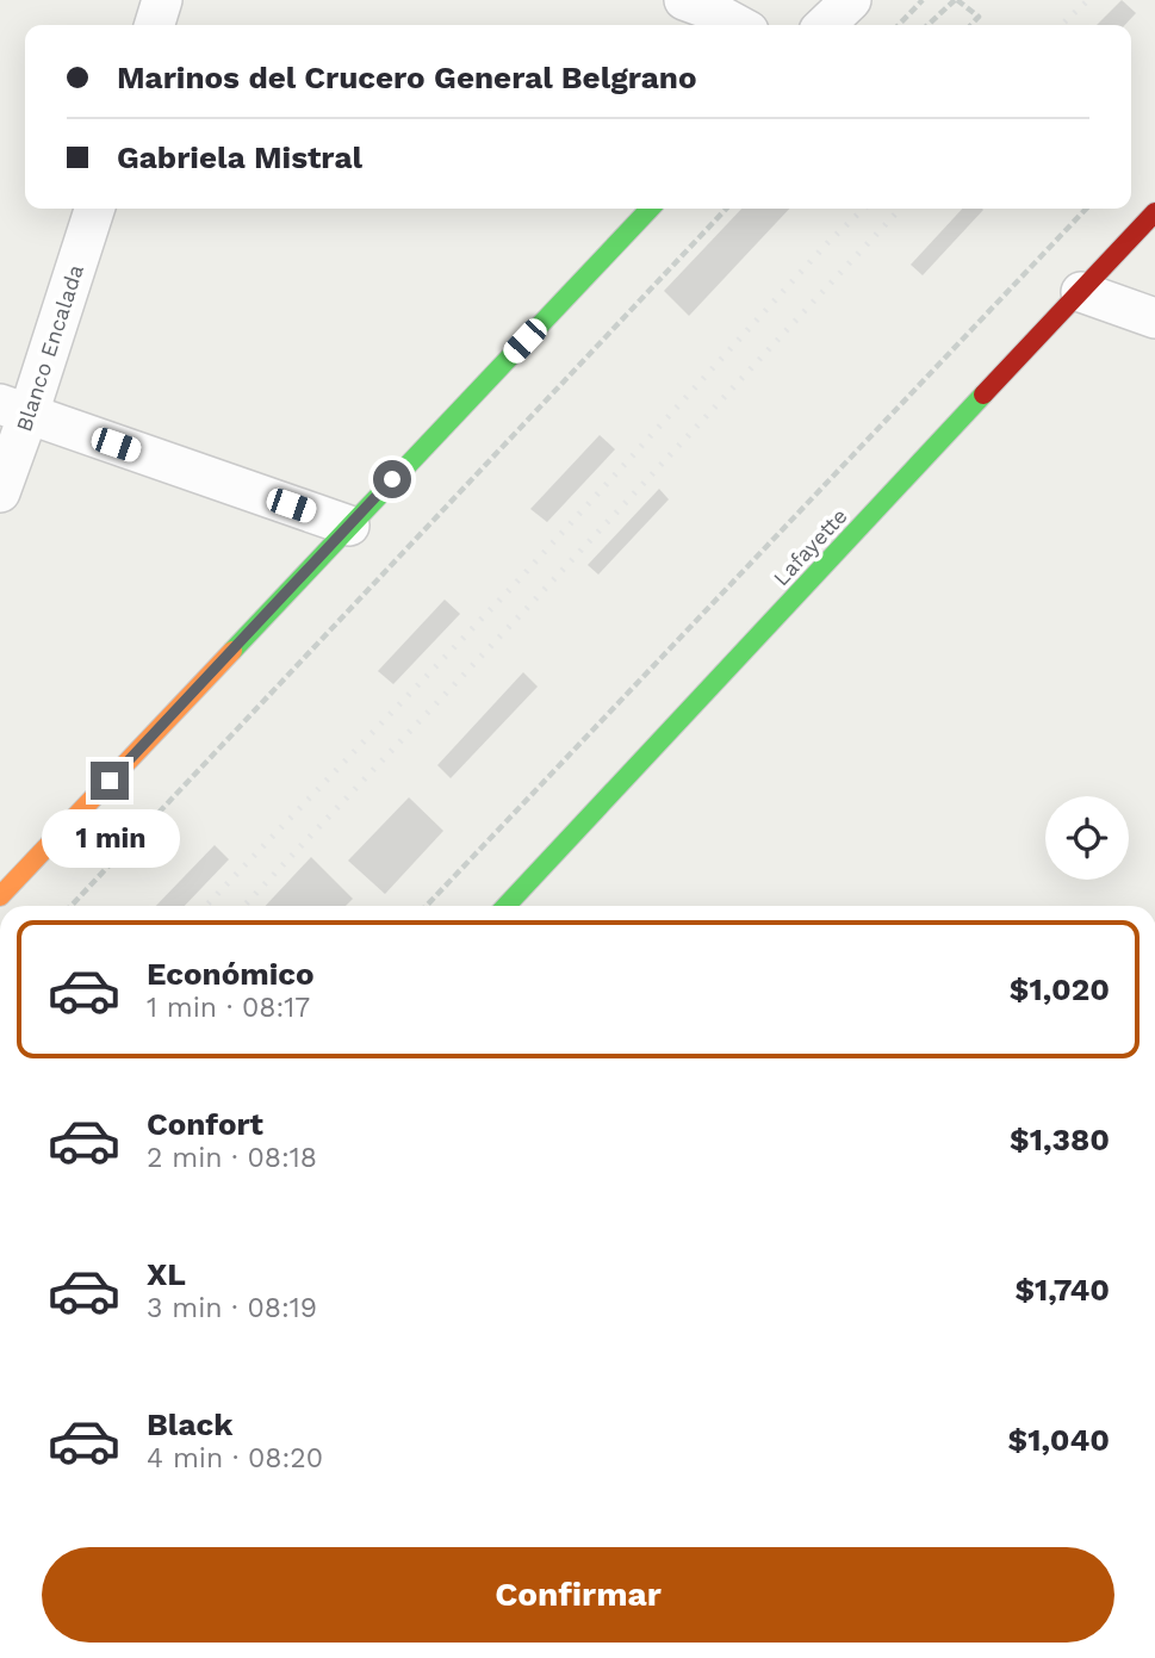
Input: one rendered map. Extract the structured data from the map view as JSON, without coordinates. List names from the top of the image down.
{
  "streets": {
    "street": ["Blanco Encalada", "Lafayette"]
  },
  "page": {
    "banner": ["Marinos del Crucero General Belgrano", "Gabriela Mistral"],
    "bubble": "1 min",
    "list": [
      {
        "name": "Económico",
        "note": "1 min · 08:17",
        "value": "$1,020"
      },
      {
        "name": "Confort",
        "note": "2 min · 08:18",
        "value": "$1,380"
      },
      {
        "name": "XL",
        "note": "3 min · 08:19",
        "value": "$1,740"
      },
      {
        "name": "Black",
        "note": "4 min · 08:20",
        "value": "$1,040"
      }
    ],
    "buttons": "Confirmar"
  }
}
